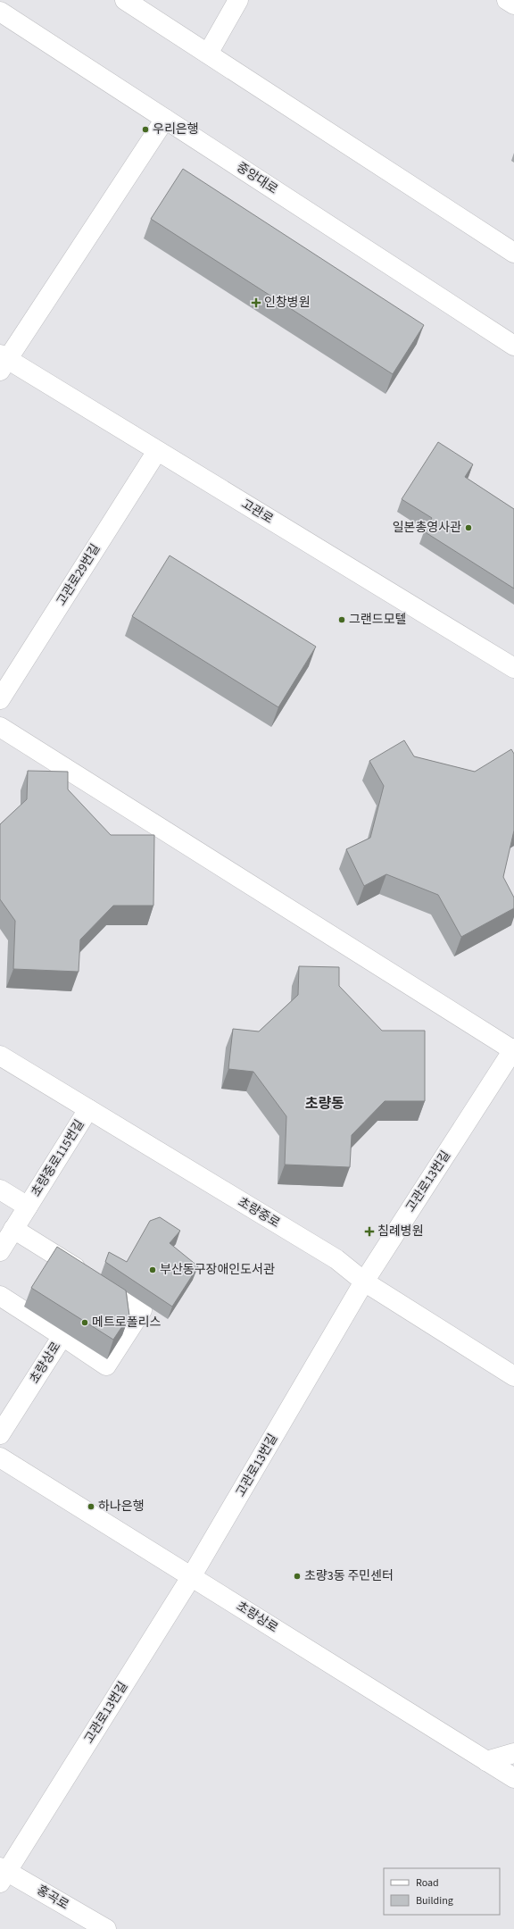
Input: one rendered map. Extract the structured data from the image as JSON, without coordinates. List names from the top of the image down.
{
  "streets": {
    "street": [
      "중앙대로",
      "고관로",
      "고관로29번길",
      "초량중로115번길",
      "고관로13번길",
      "초량중로",
      "초량상로",
      "홍곡로"
    ]
  },
  "crossings": [
    ["고관로", "고관로29번길"],
    ["초량중로115번길", "초량중로"],
    ["고관로13번길", "초량중로"],
    ["고관로13번길", "초량상로"],
    ["고관로13번길", "홍곡로"]
  ],
  "districts": ["초량동"],
  "places": {
    "other": [
      "우리은행",
      "일본총영사관",
      "그랜드모텔",
      "부산동구장애인도서관",
      "메트로폴리스",
      "하나은행",
      "초량3동 주민센터"
    ],
    "health": ["인창병원", "침례병원"]
  },
  "legend": ["Road", "Building"]
}
